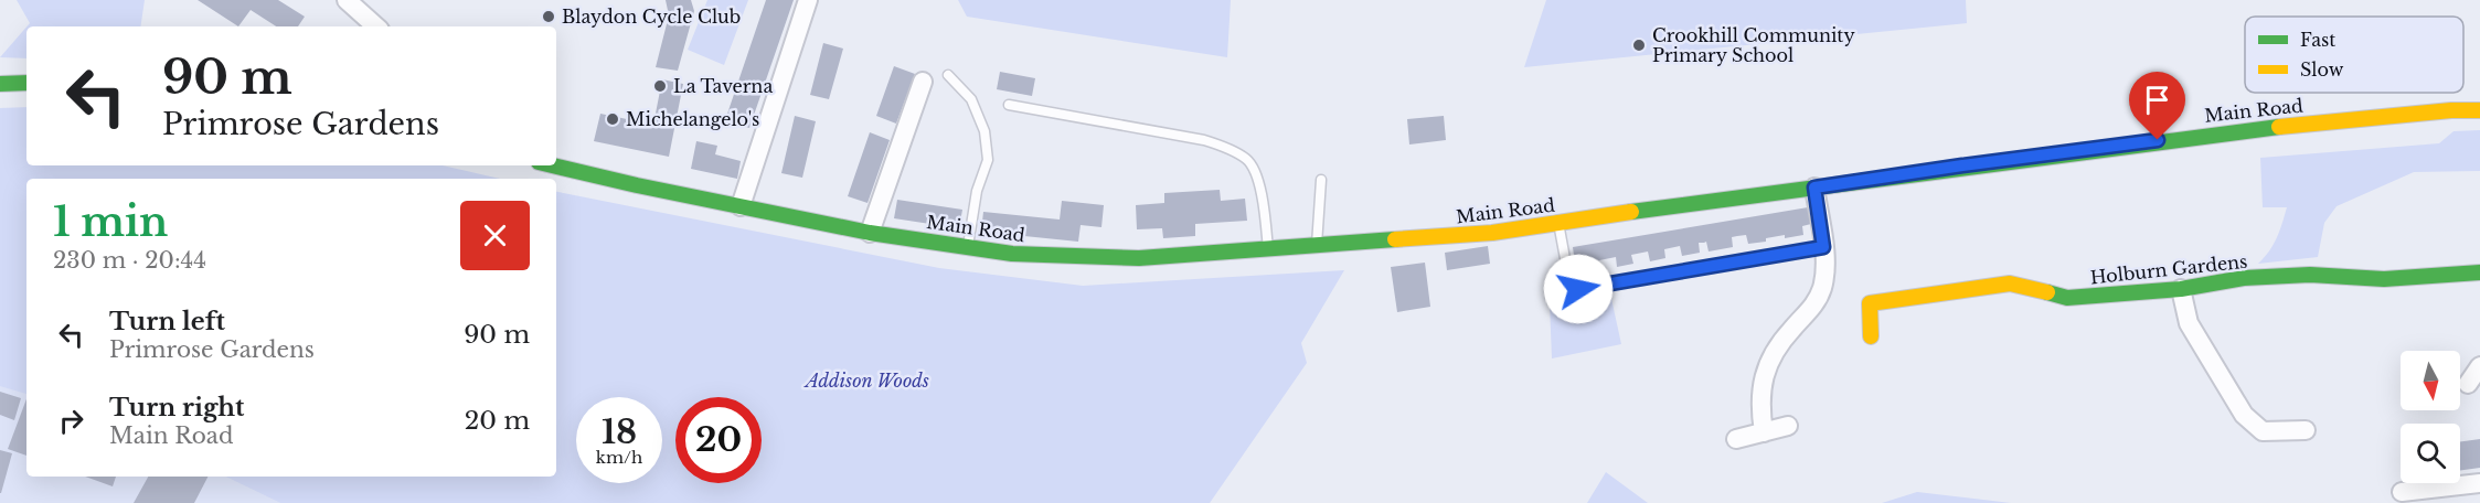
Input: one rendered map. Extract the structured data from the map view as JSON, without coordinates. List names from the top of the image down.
{
  "streets": {
    "main road": ["Main Road", "Holburn Gardens"]
  },
  "parks": ["Addison Woods"],
  "places": [
    "Blaydon Cycle Club",
    "Crookhill Community Primary School",
    "La Taverna",
    "Michelangelo's"
  ],
  "legend": ["Fast", "Slow"],
  "north": "bottom",
  "page": {
    "turn": ["90 m", "Primrose Gardens"],
    "heading": ["1 min", "230 m · 20:44"],
    "list": [
      {
        "name": "Turn left",
        "note": "Primrose Gardens",
        "value": "90 m"
      },
      {
        "name": "Turn right",
        "note": "Main Road",
        "value": "20 m"
      }
    ],
    "speed": "18 km/h",
    "limit": "20"
  }
}
